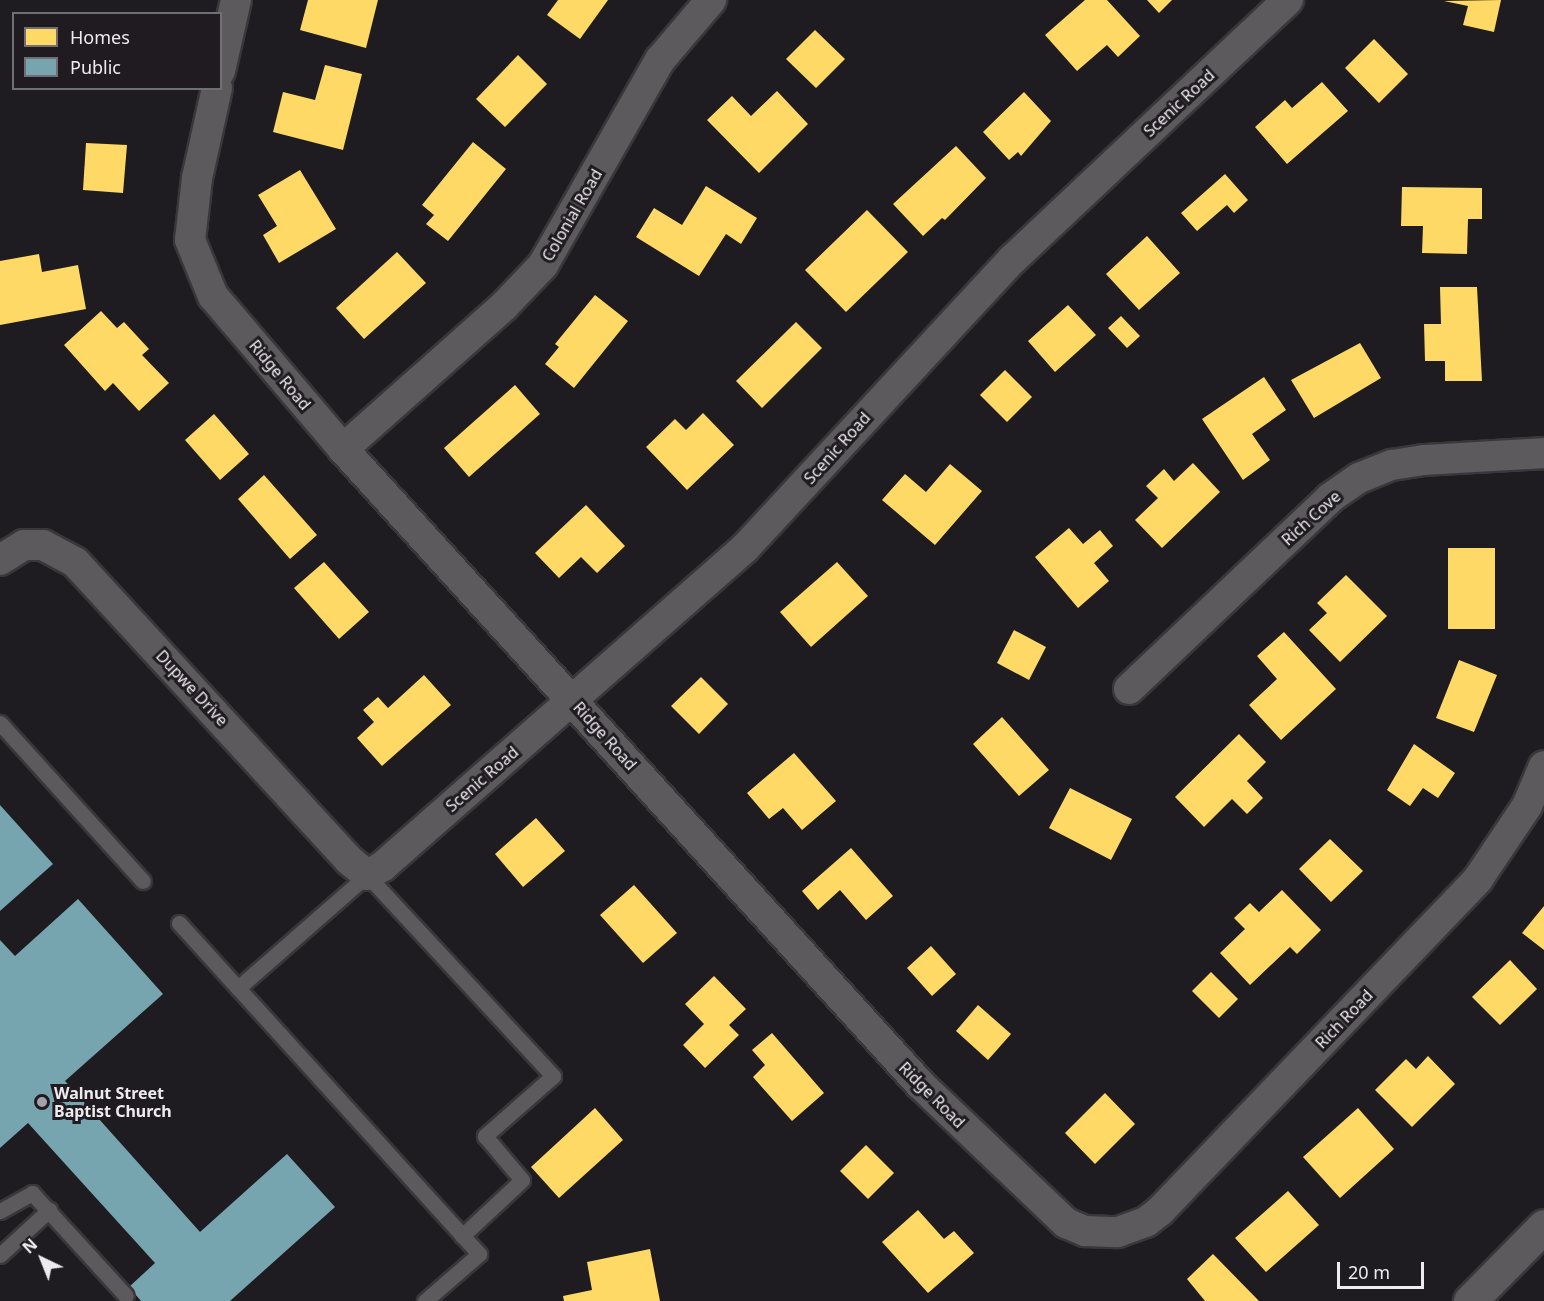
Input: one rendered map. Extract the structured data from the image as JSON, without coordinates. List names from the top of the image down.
{
  "streets": {
    "street": [
      "Scenic Road",
      "Colonial Road",
      "Ridge Road",
      "Rich Cove",
      "Dupwe Drive",
      "Rich Road"
    ]
  },
  "crossings": [
    ["Scenic Road", "Ridge Road"],
    ["Scenic Road", "Dupwe Drive"],
    ["Colonial Road", "Ridge Road"],
    ["Ridge Road", "Rich Road"]
  ],
  "places": ["Walnut Street Baptist Church"],
  "legend": ["Homes", "Public"],
  "scale_bar": "20 m",
  "north": "top left"
}
